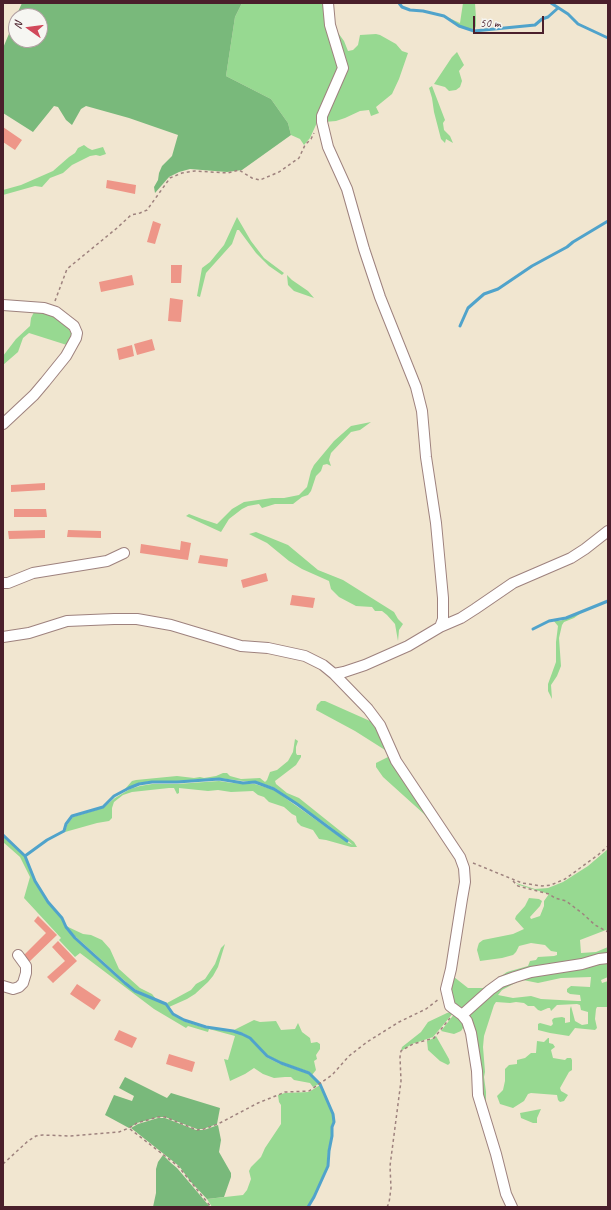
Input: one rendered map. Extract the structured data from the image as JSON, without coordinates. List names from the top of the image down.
{
  "scale_bar": "50 m",
  "north": "left"
}
